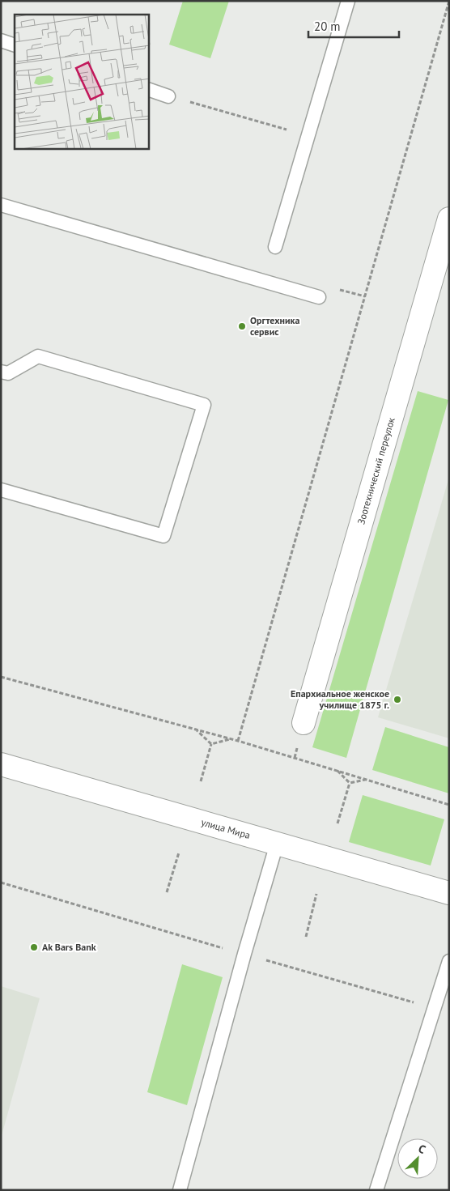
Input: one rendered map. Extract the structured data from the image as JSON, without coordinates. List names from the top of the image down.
{
  "streets": {
    "street": ["Зоотехнический переулок", "улица Мира"]
  },
  "places": ["Оргтехника сервис", "Епархиальное женское училище 1875 г.", "Ak Bars Bank"],
  "scale_bar": "20 m",
  "north": "top right"
}
